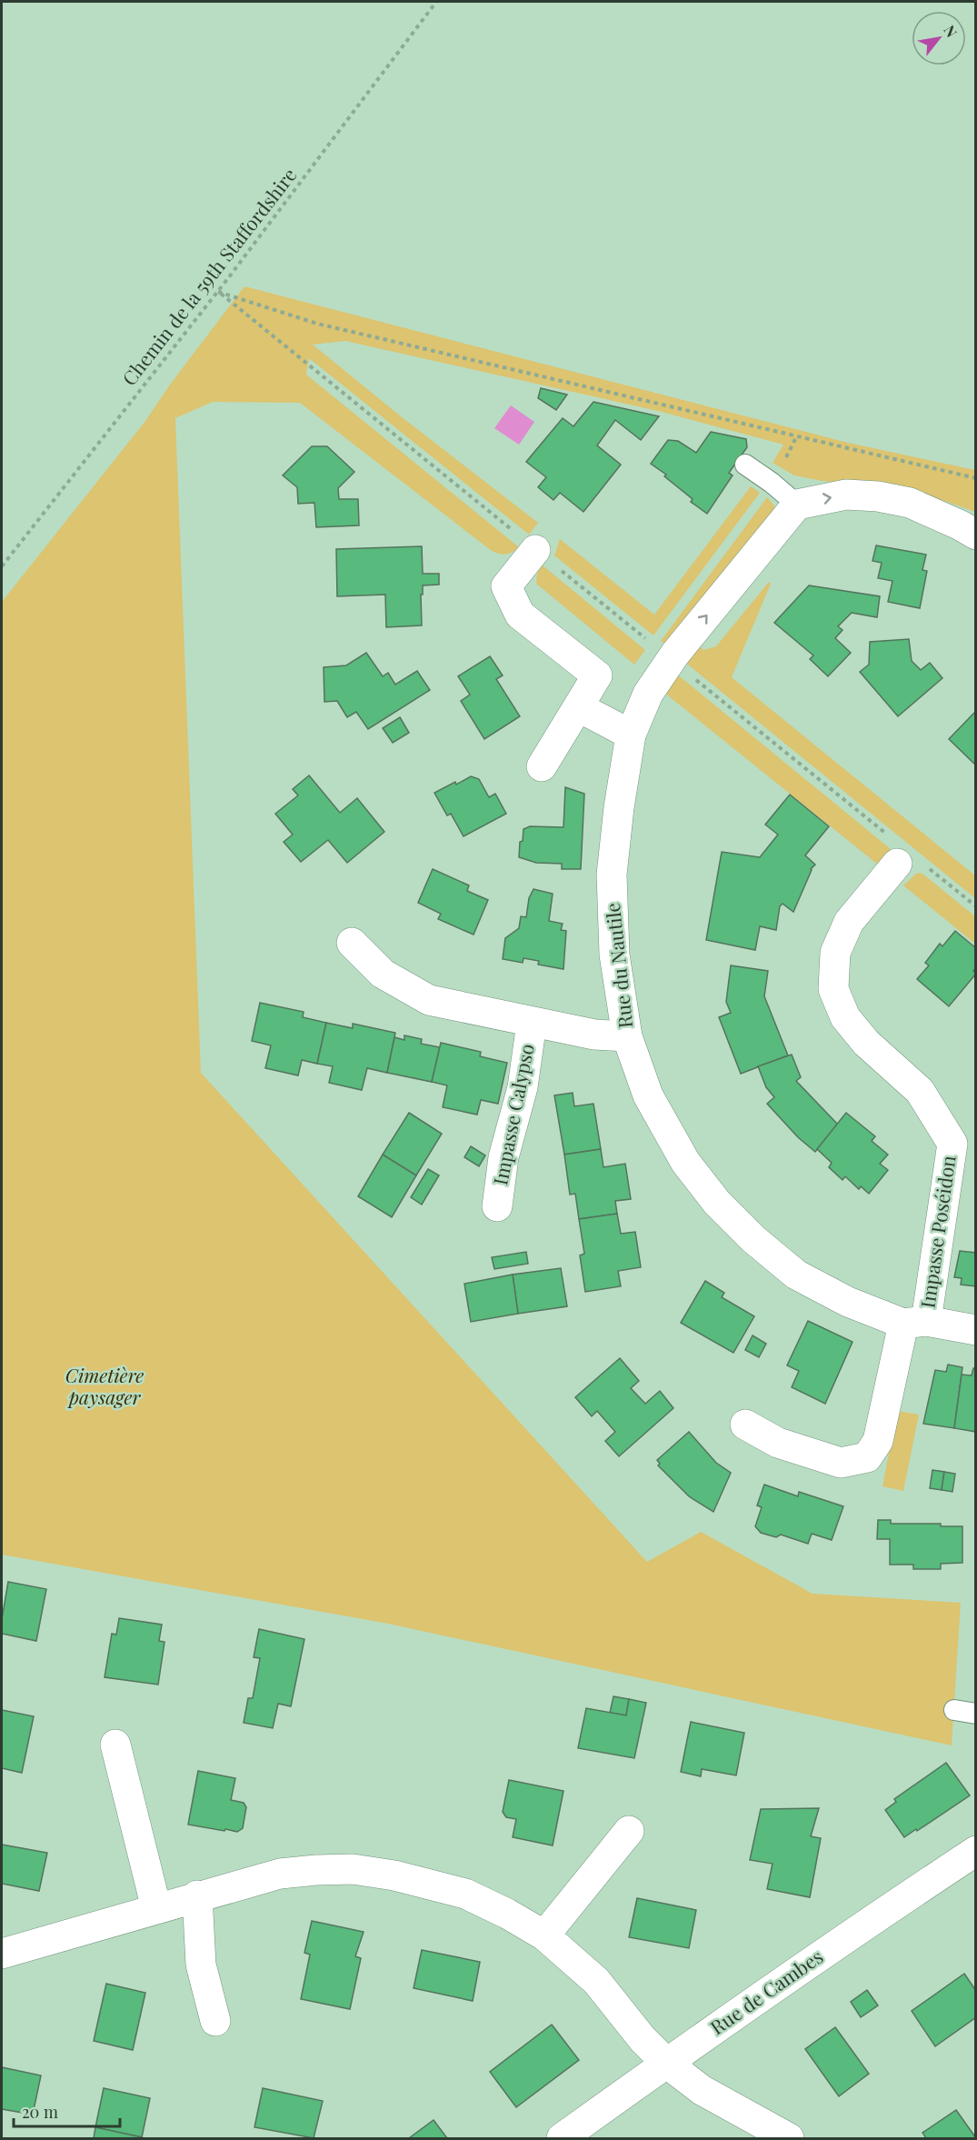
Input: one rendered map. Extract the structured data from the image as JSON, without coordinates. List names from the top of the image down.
{
  "streets": {
    "street": [
      "Rue du Nautile",
      "Impasse Calypso",
      "Impasse Poséidon",
      "Rue de Cambes"
    ],
    "path": ["Chemin de la 59th Staffordshire"]
  },
  "crossings": [
    ["Rue du Nautile", "Impasse Calypso"],
    ["Rue du Nautile", "Impasse Poséidon"]
  ],
  "parks": ["Cimetière paysager"],
  "scale_bar": "20 m",
  "north": "top right"
}
